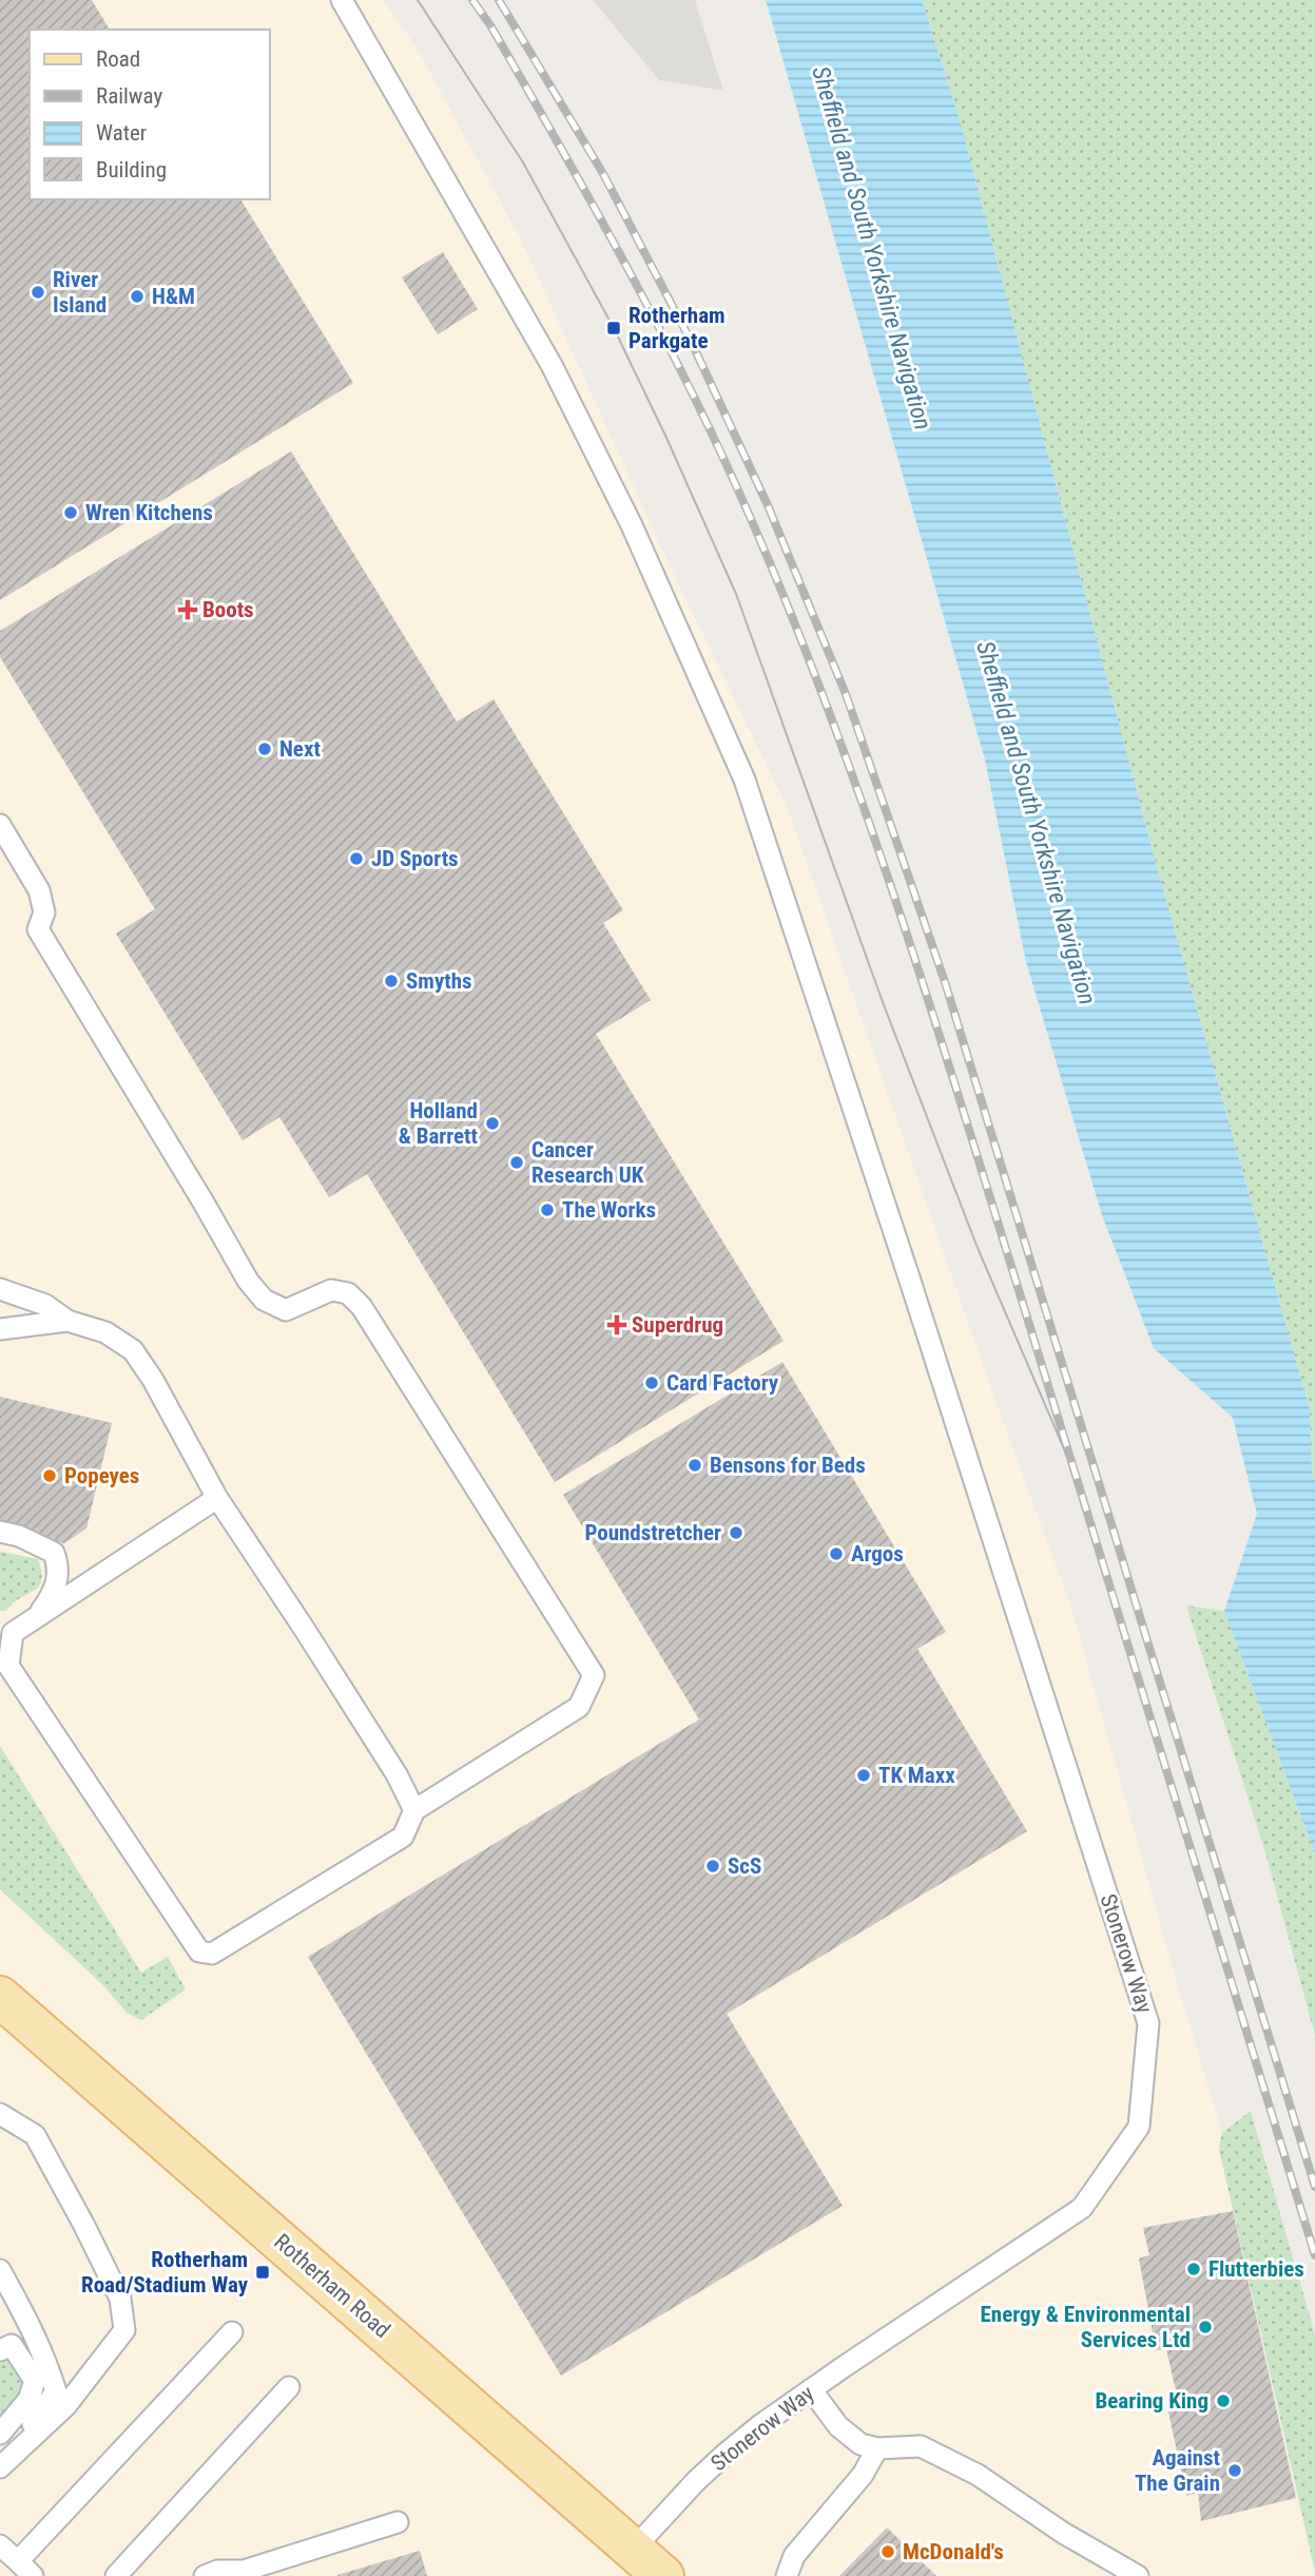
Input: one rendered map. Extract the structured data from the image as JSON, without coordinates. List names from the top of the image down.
{
  "streets": {
    "main road": ["Rotherham Road"],
    "lane": ["Stonerow Way"]
  },
  "crossings": [
    ["Stonerow Way", "Rotherham Road"]
  ],
  "water": ["Sheffield and South Yorkshire Navigation"],
  "places": {
    "other": [
      "River Island",
      "H&M",
      "Wren Kitchens",
      "Next",
      "JD Sports",
      "Smyths",
      "Holland & Barrett",
      "Cancer Research UK",
      "The Works",
      "Card Factory",
      "Bensons for Beds",
      "Popeyes",
      "Poundstretcher",
      "Argos",
      "TK Maxx",
      "ScS",
      "Flutterbies",
      "Energy & Environmental Services Ltd",
      "Bearing King",
      "Against The Grain",
      "McDonald's"
    ],
    "transit": ["Rotherham Parkgate", "Rotherham Road/Stadium Way"],
    "health": ["Boots", "Superdrug"]
  },
  "legend": [
    "Road",
    "Railway",
    "Water",
    "Building"
  ]
}
